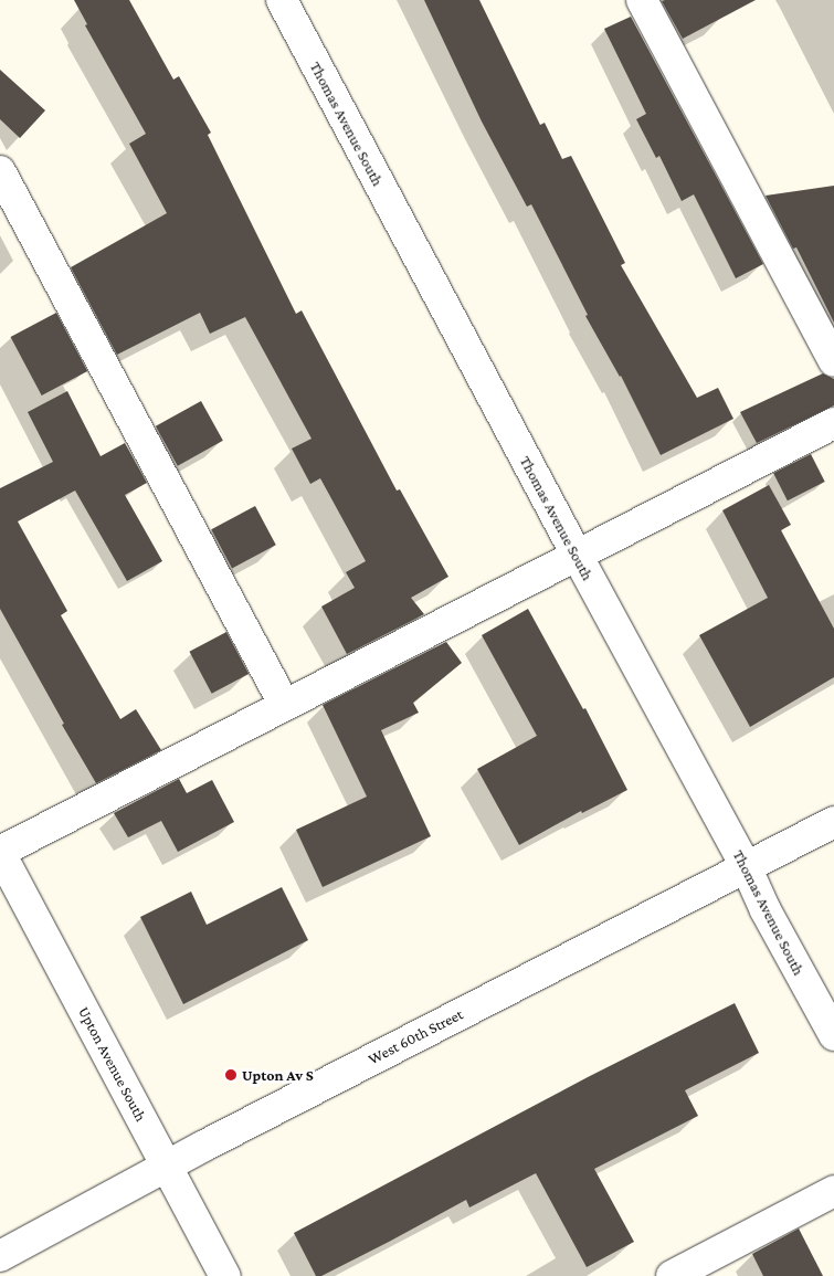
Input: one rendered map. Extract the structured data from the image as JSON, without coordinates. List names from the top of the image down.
{
  "streets": {
    "street": ["Thomas Avenue South", "West 60th Street", "Upton Avenue South"]
  },
  "crossings": [
    ["Thomas Avenue South", "West 60th Street"],
    ["West 60th Street", "Upton Avenue South"]
  ],
  "places": ["Upton Av S"]
}
